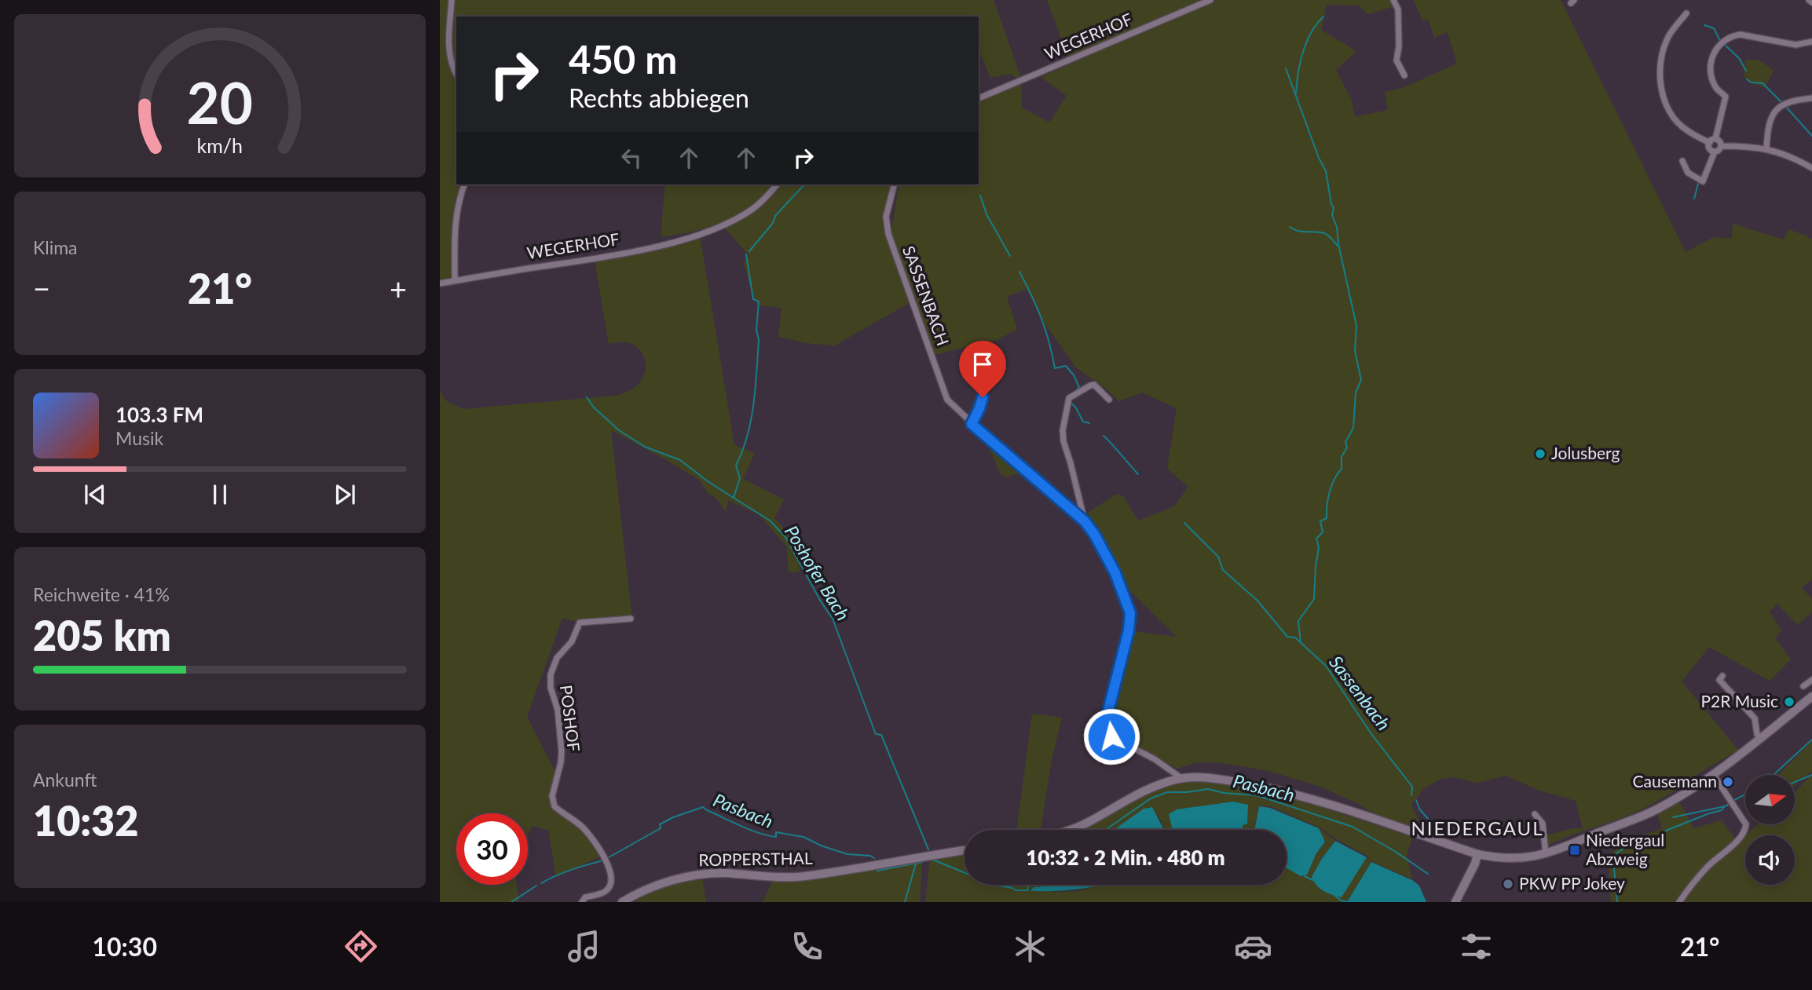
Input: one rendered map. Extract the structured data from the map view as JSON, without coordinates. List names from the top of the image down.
{
  "streets": {
    "main road": ["ROPPERSTHAL"],
    "street": ["WEGERHOF", "SASSENBACH", "POSHOF"]
  },
  "districts": ["NIEDERGAUL"],
  "water": ["Poshofer Bach", "Sassenbach", "Pasbach"],
  "places": {
    "other": [
      "Jolusberg",
      "P2R Music",
      "Causemann",
      "PKW PP Jokey"
    ],
    "transit": ["Niedergaul Abzweig"]
  },
  "north": "right",
  "page": {
    "turn": ["450 m", "Rechts abbiegen"],
    "tile": [
      "Klima",
      ["Reichweite · 41%", "205 km"],
      ["Ankunft", "10:32"]
    ],
    "heat": ["−", "21°", "+"],
    "song": ["103.3 FM", "Musik"],
    "limit": "30",
    "trip": "10:32 · 2 Min. · 480 m",
    "tabs": ["10:30", "21°"],
    "gauge": ["20", "km/h"]
  }
}
